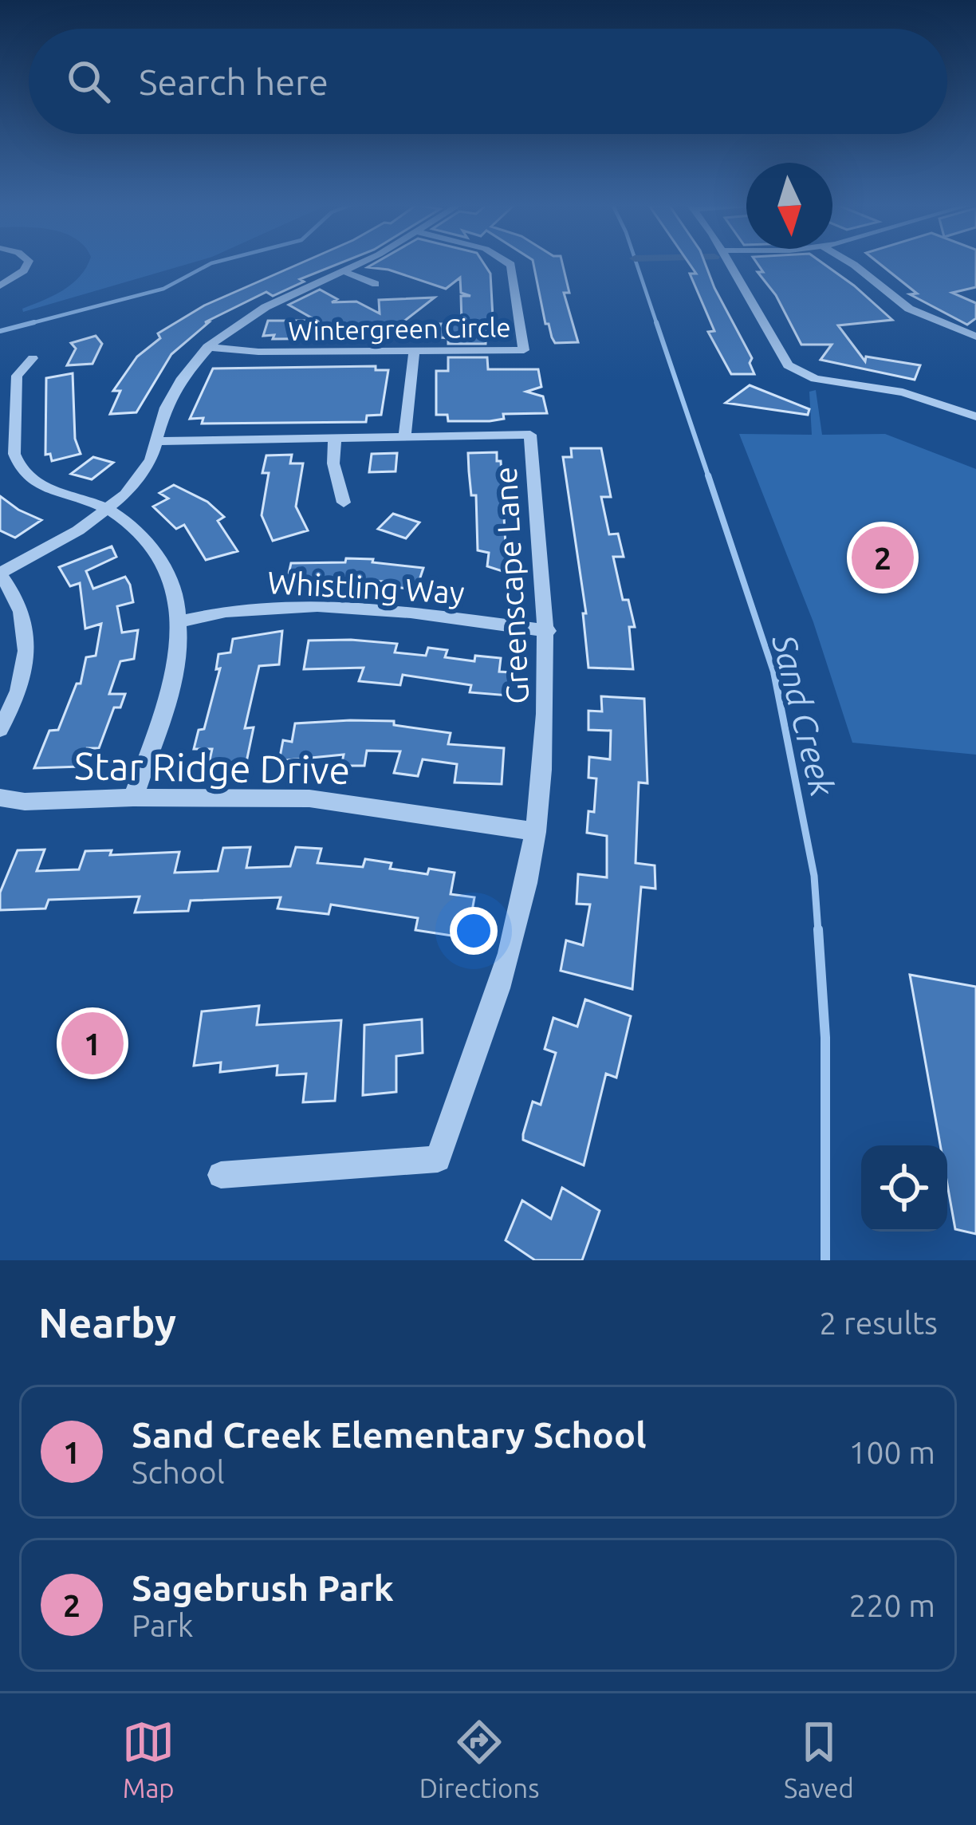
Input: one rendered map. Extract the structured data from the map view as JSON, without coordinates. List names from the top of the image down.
{
  "streets": {
    "street": [
      "Wintergreen Circle",
      "Greenscape Lane",
      "Whistling Way",
      "Star Ridge Drive"
    ]
  },
  "crossings": [
    ["Greenscape Lane", "Whistling Way"],
    ["Greenscape Lane", "Star Ridge Drive"]
  ],
  "water": ["Sand Creek"],
  "north": "bottom",
  "page": {
    "search": "Search here",
    "pins": ["2", "1"],
    "heading": ["Nearby", "2 results"],
    "list": [
      {
        "mark": "1",
        "name": "Sand Creek Elementary School",
        "note": "School",
        "value": "100 m"
      },
      {
        "mark": "2",
        "name": "Sagebrush Park",
        "note": "Park",
        "value": "220 m"
      }
    ],
    "nav": ["Map", "Directions", "Saved"]
  }
}
